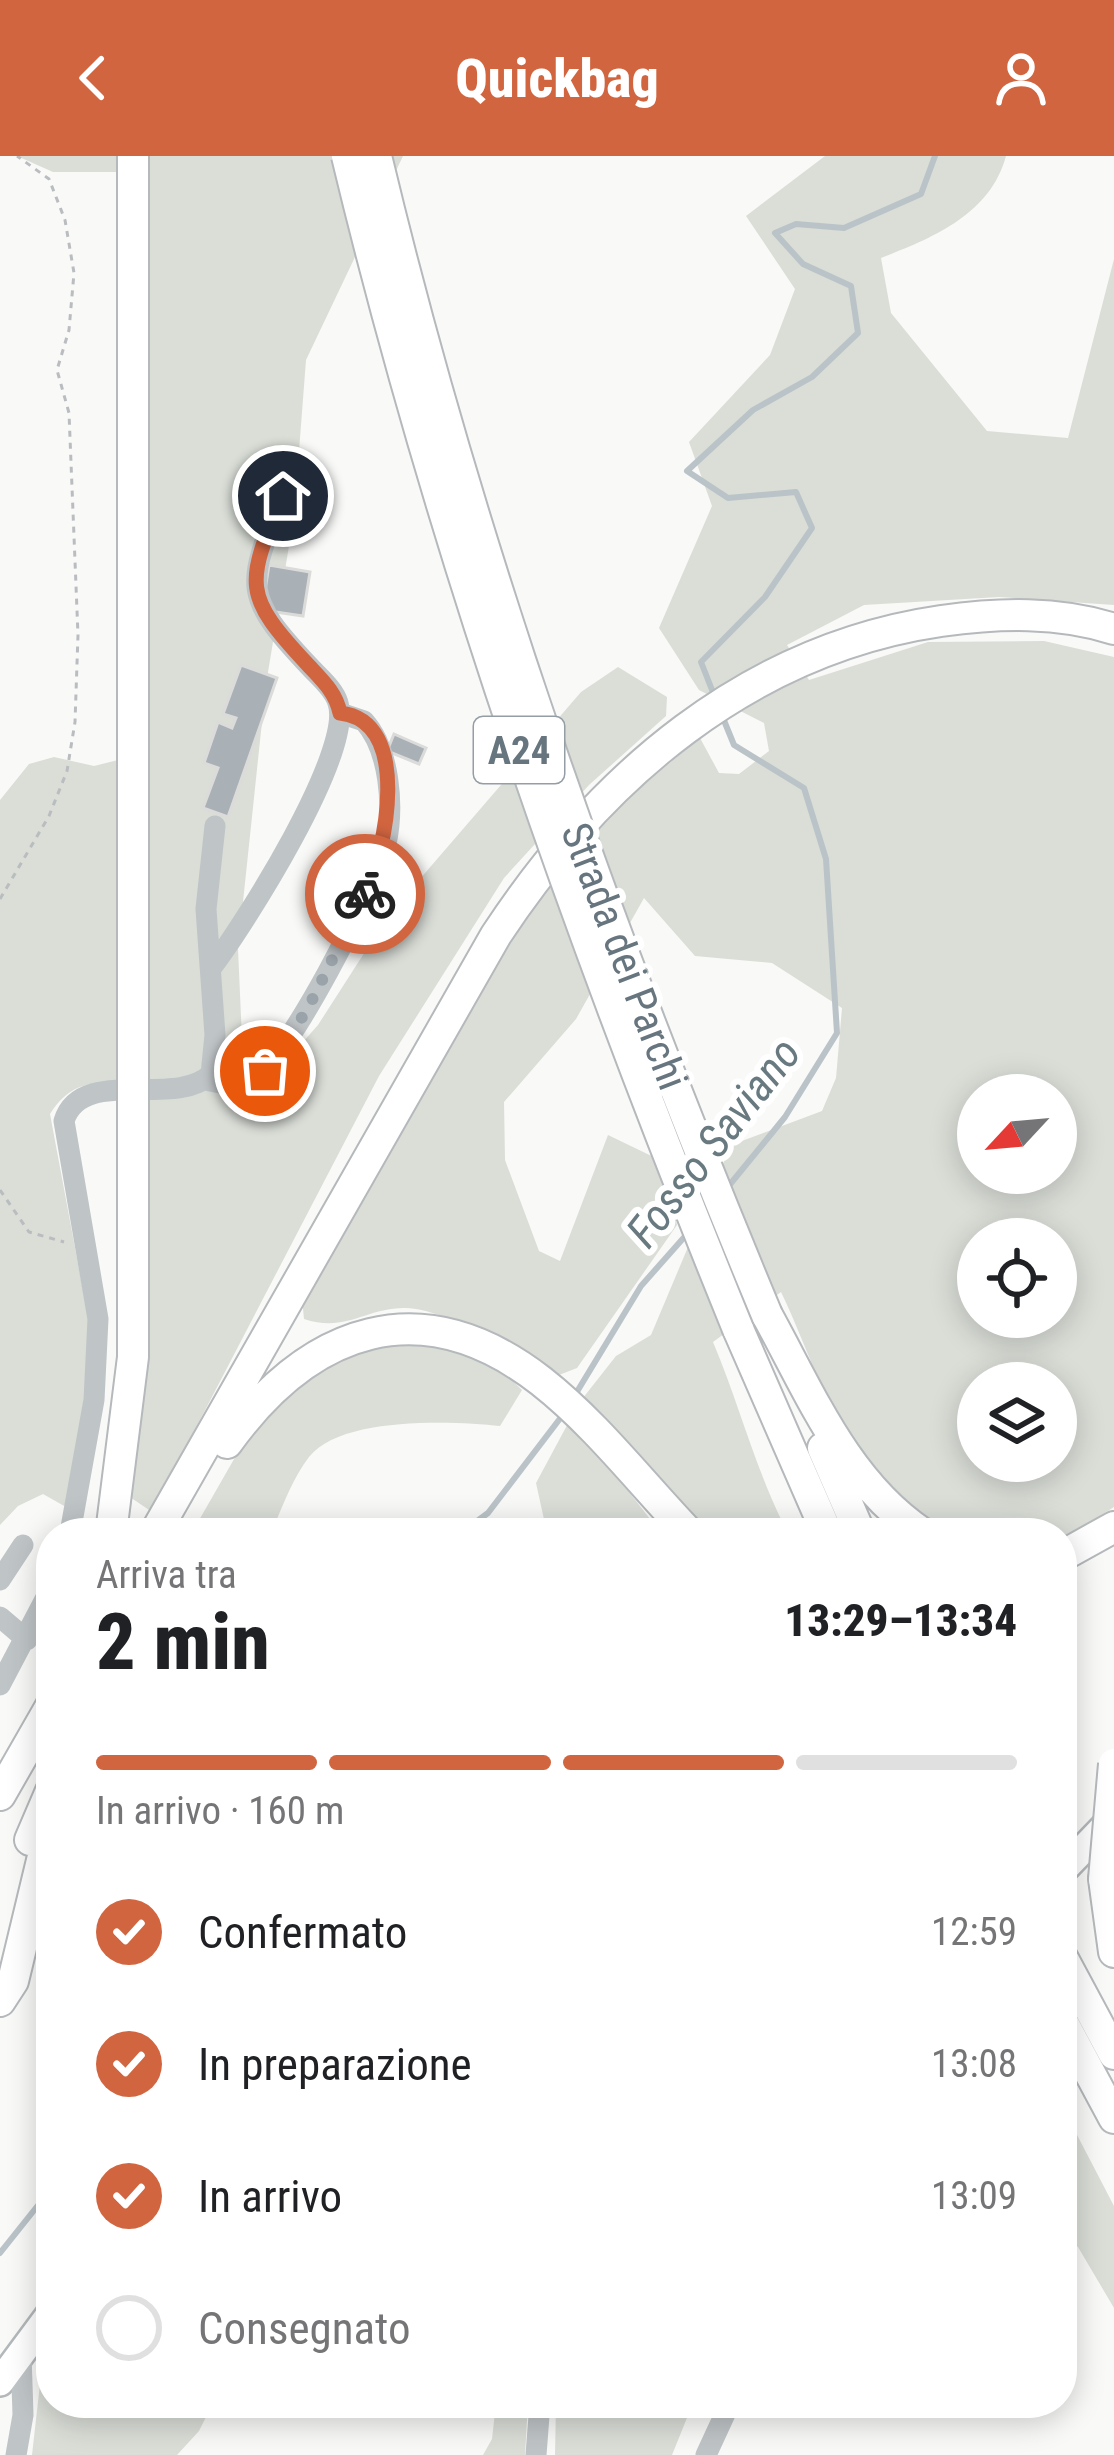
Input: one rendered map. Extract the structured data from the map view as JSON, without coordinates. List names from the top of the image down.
{
  "streets": {
    "highway": ["A24", "Strada dei Parchi"]
  },
  "water": ["Fosso Saviano"],
  "north": "bottom left",
  "page": {
    "header": "Quickbag",
    "heading": ["2 min", "Arriva tra", "13:29–13:34"],
    "bar": "In arrivo · 160 m",
    "list": [
      ["Confermato", "12:59"],
      ["In preparazione", "13:08"],
      ["In arrivo", "13:09"],
      "Consegnato"
    ]
  }
}
